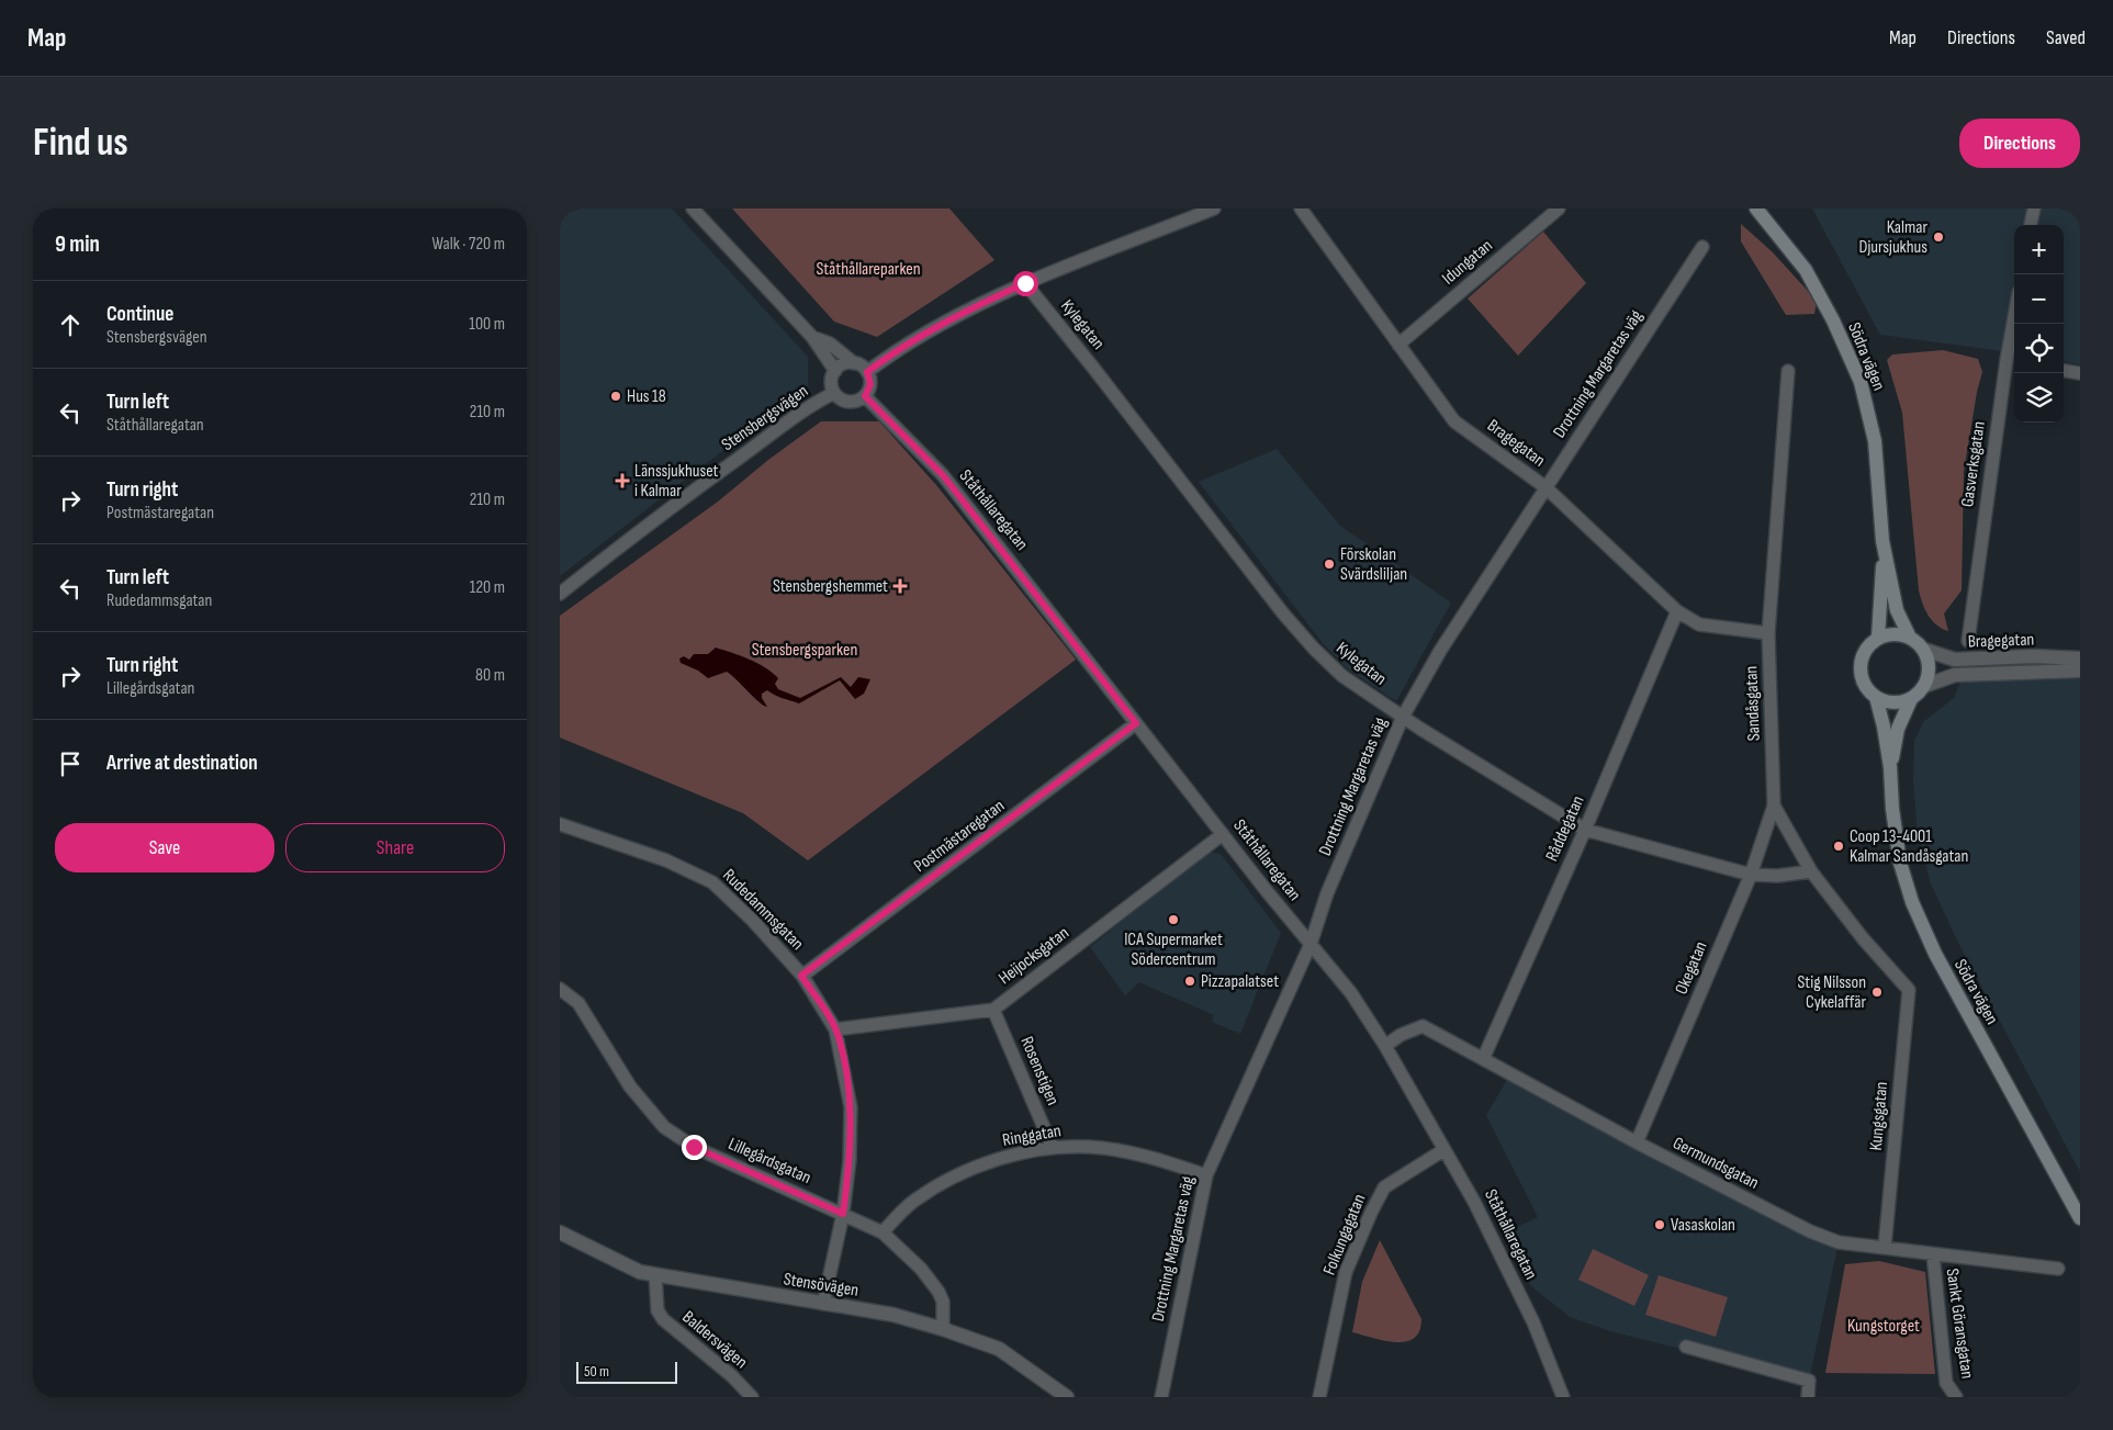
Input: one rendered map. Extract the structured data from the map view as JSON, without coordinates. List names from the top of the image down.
{
  "streets": {
    "main road": ["Södra vägen"],
    "street": [
      "Idungatan",
      "Kylegatan",
      "Drottning Margaretas väg",
      "Stensbergsvägen",
      "Bragegatan",
      "Gasverksgatan",
      "Ståthållaregatan",
      "Sandåsgatan",
      "Råddegatan",
      "Postmästaregatan",
      "Rudedammsgatan",
      "Heijocksgatan",
      "Okegatan",
      "Rosenstigen",
      "Kungsgatan",
      "Ringgatan",
      "Lillegårdsgatan",
      "Germundsgatan",
      "Folkungagatan",
      "Stensövägen",
      "Sankt Göransgatan",
      "Baldersvägen"
    ]
  },
  "crossings": [
    ["Idungatan", "Bragegatan"],
    ["Kylegatan", "Drottning Margaretas väg"],
    ["Kylegatan", "Sandåsgatan"],
    ["Kylegatan", "Råddegatan"],
    ["Kylegatan", "Okegatan"],
    ["Södra vägen", "Bragegatan"],
    ["Drottning Margaretas väg", "Bragegatan"],
    ["Drottning Margaretas väg", "Ståthållaregatan"],
    ["Drottning Margaretas väg", "Ringgatan"],
    ["Stensbergsvägen", "Ståthållaregatan"],
    ["Bragegatan", "Sandåsgatan"],
    ["Bragegatan", "Råddegatan"],
    ["Ståthållaregatan", "Postmästaregatan"],
    ["Ståthållaregatan", "Heijocksgatan"],
    ["Ståthållaregatan", "Germundsgatan"],
    ["Ståthållaregatan", "Folkungagatan"],
    ["Sandåsgatan", "Okegatan"],
    ["Sandåsgatan", "Kungsgatan"],
    ["Råddegatan", "Germundsgatan"],
    ["Postmästaregatan", "Rudedammsgatan"],
    ["Rudedammsgatan", "Heijocksgatan"],
    ["Rudedammsgatan", "Lillegårdsgatan"],
    ["Rudedammsgatan", "Stensövägen"],
    ["Heijocksgatan", "Rosenstigen"],
    ["Okegatan", "Germundsgatan"],
    ["Rosenstigen", "Ringgatan"],
    ["Kungsgatan", "Germundsgatan"],
    ["Ringgatan", "Lillegårdsgatan"],
    ["Lillegårdsgatan", "Stensövägen"],
    ["Germundsgatan", "Sankt Göransgatan"],
    ["Stensövägen", "Baldersvägen"]
  ],
  "parks": ["Ståthållareparken", "Stensbergsparken", "Kungstorget"],
  "places": {
    "other": [
      "Kalmar Djursjukhus",
      "Hus 18",
      "Förskolan Svärdsliljan",
      "Coop 13-4001 Kalmar Sandåsgatan",
      "ICA Supermarket Södercentrum",
      "Pizzapalatset",
      "Stig Nilsson Cykelaffär",
      "Vasaskolan"
    ],
    "health": ["Länssjukhuset i Kalmar", "Stensbergshemmet"]
  },
  "scale_bar": "50 m",
  "page": {
    "header": "Map",
    "nav": ["Map", "Directions", "Saved"],
    "buttons": [
      "Directions",
      ["Save", "Share"]
    ],
    "title": "Find us",
    "heading": ["9 min", "Walk · 720 m"],
    "map_buttons": ["+", "−"],
    "list": [
      ["Continue", "Stensbergsvägen", "100 m"],
      ["Turn left", "Ståthållaregatan", "210 m"],
      ["Turn right", "Postmästaregatan", "210 m"],
      ["Turn left", "Rudedammsgatan", "120 m"],
      ["Turn right", "Lillegårdsgatan", "80 m"],
      "Arrive at destination"
    ],
    "scale": "50 m"
  }
}
